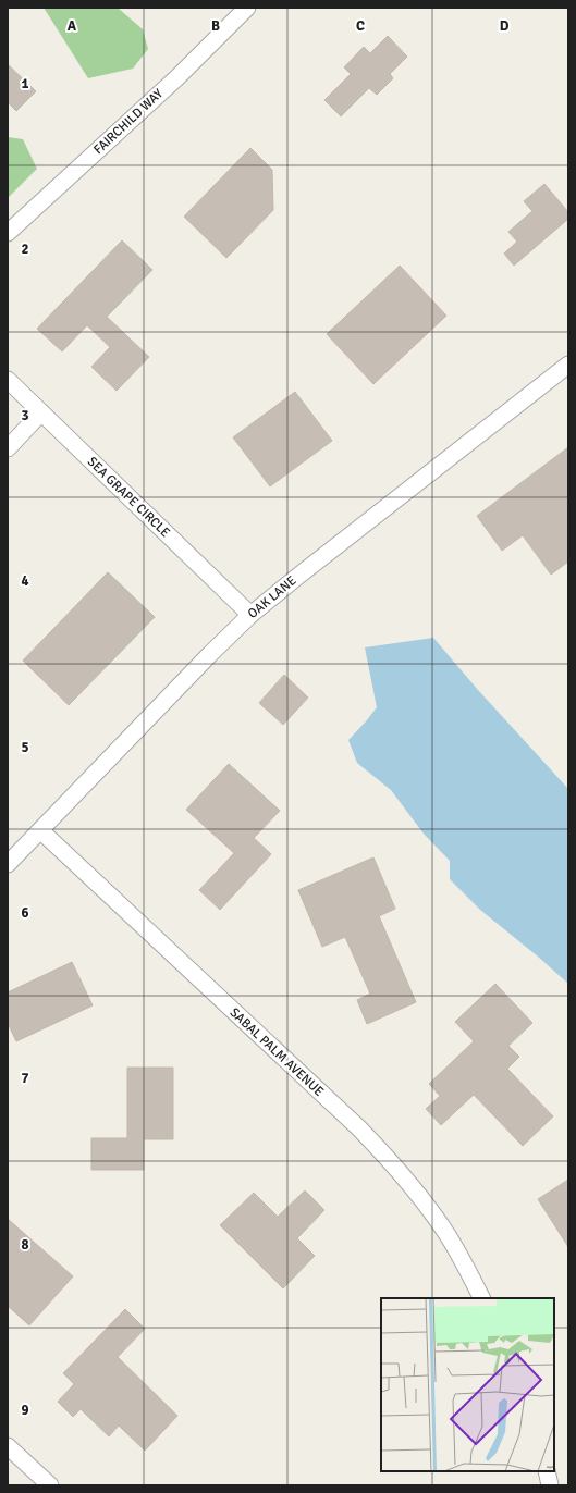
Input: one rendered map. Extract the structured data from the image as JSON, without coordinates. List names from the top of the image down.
{
  "streets": {
    "street": [
      "FAIRCHILD WAY",
      "SEA GRAPE CIRCLE",
      "OAK LANE",
      "SABAL PALM AVENUE"
    ]
  },
  "crossings": [
    ["SEA GRAPE CIRCLE", "OAK LANE"],
    ["OAK LANE", "SABAL PALM AVENUE"]
  ],
  "grid": {
    "columns": [
      "A",
      "B",
      "C",
      "D"
    ],
    "rows": [
      "1",
      "2",
      "3",
      "4",
      "5",
      "6",
      "7",
      "8",
      "9"
    ]
  }
}
